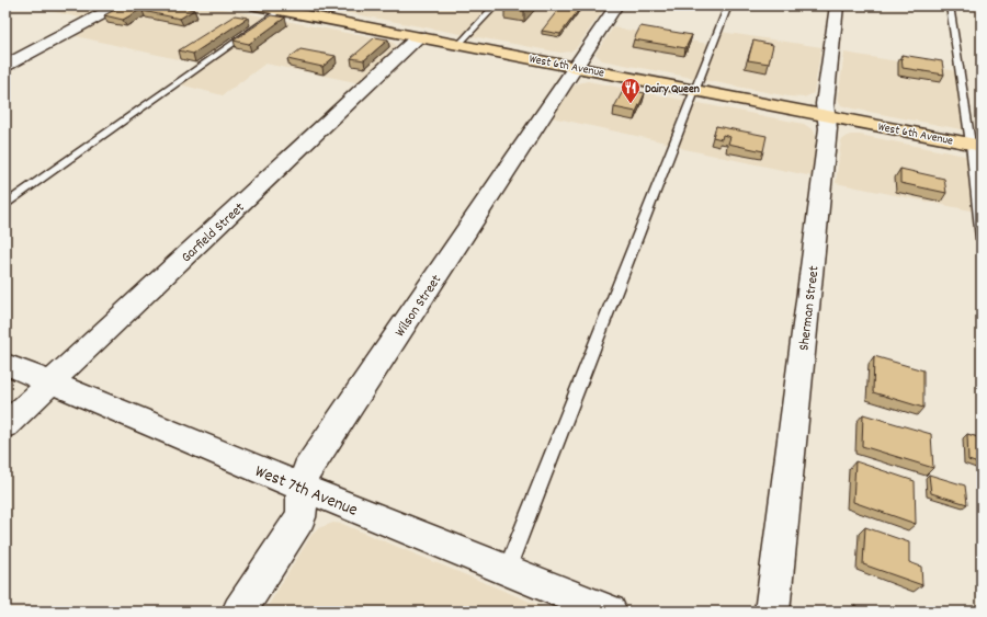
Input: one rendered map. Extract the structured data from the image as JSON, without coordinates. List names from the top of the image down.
{
  "streets": {
    "main road": ["West 6th Avenue"],
    "street": [
      "Garfield Street",
      "Wilson Street",
      "Sherman Street",
      "West 7th Avenue"
    ]
  },
  "crossings": [
    ["West 6th Avenue", "Garfield Street"],
    ["West 6th Avenue", "Wilson Street"],
    ["West 6th Avenue", "Sherman Street"],
    ["Garfield Street", "West 7th Avenue"],
    ["Wilson Street", "West 7th Avenue"]
  ],
  "places": {
    "restaurant": ["Dairy Queen"]
  }
}
